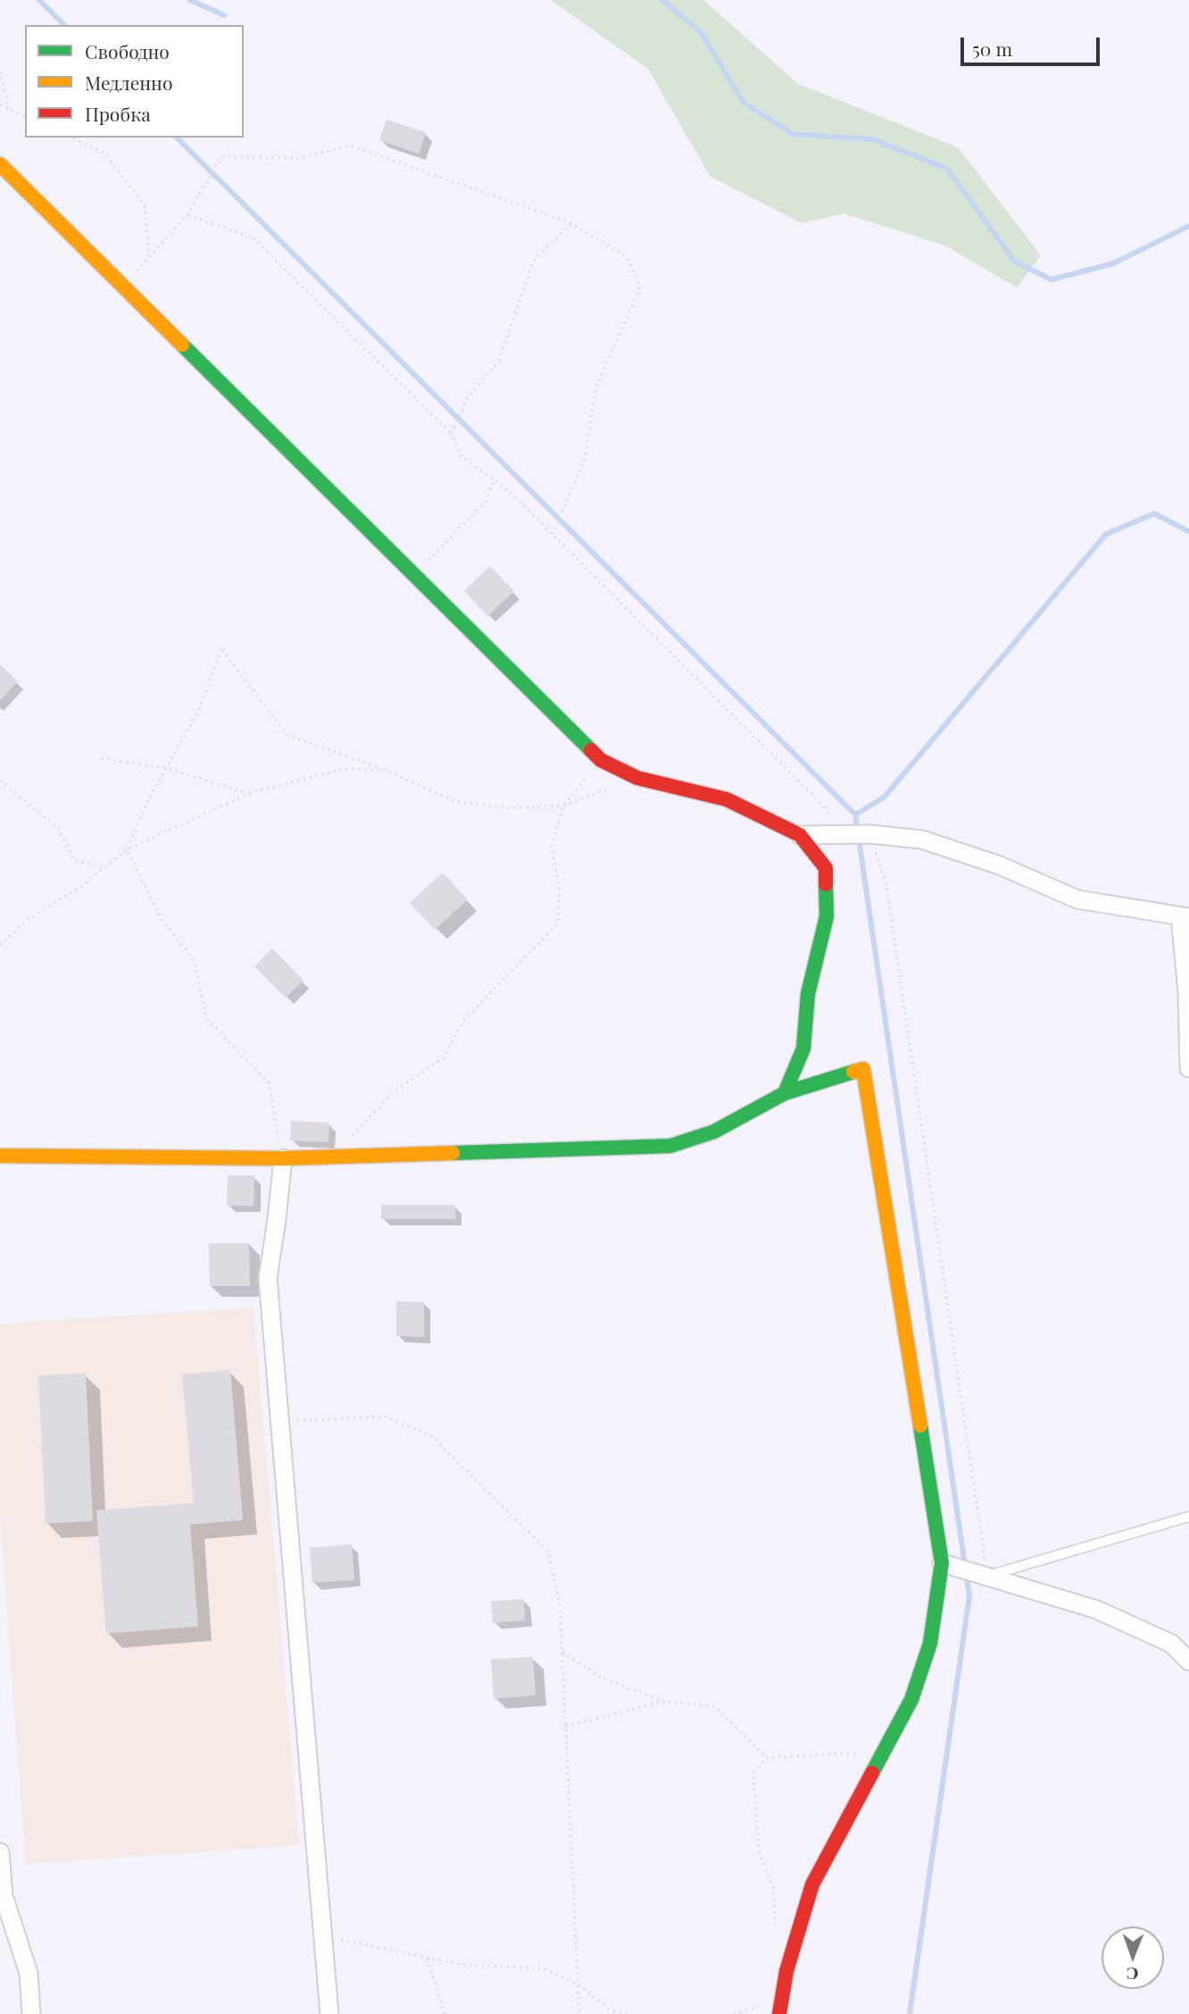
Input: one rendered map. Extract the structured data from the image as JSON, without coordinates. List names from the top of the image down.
{
  "legend": ["Свободно", "Медленно", "Пробка"],
  "scale_bar": "50 m",
  "north": "bottom"
}
